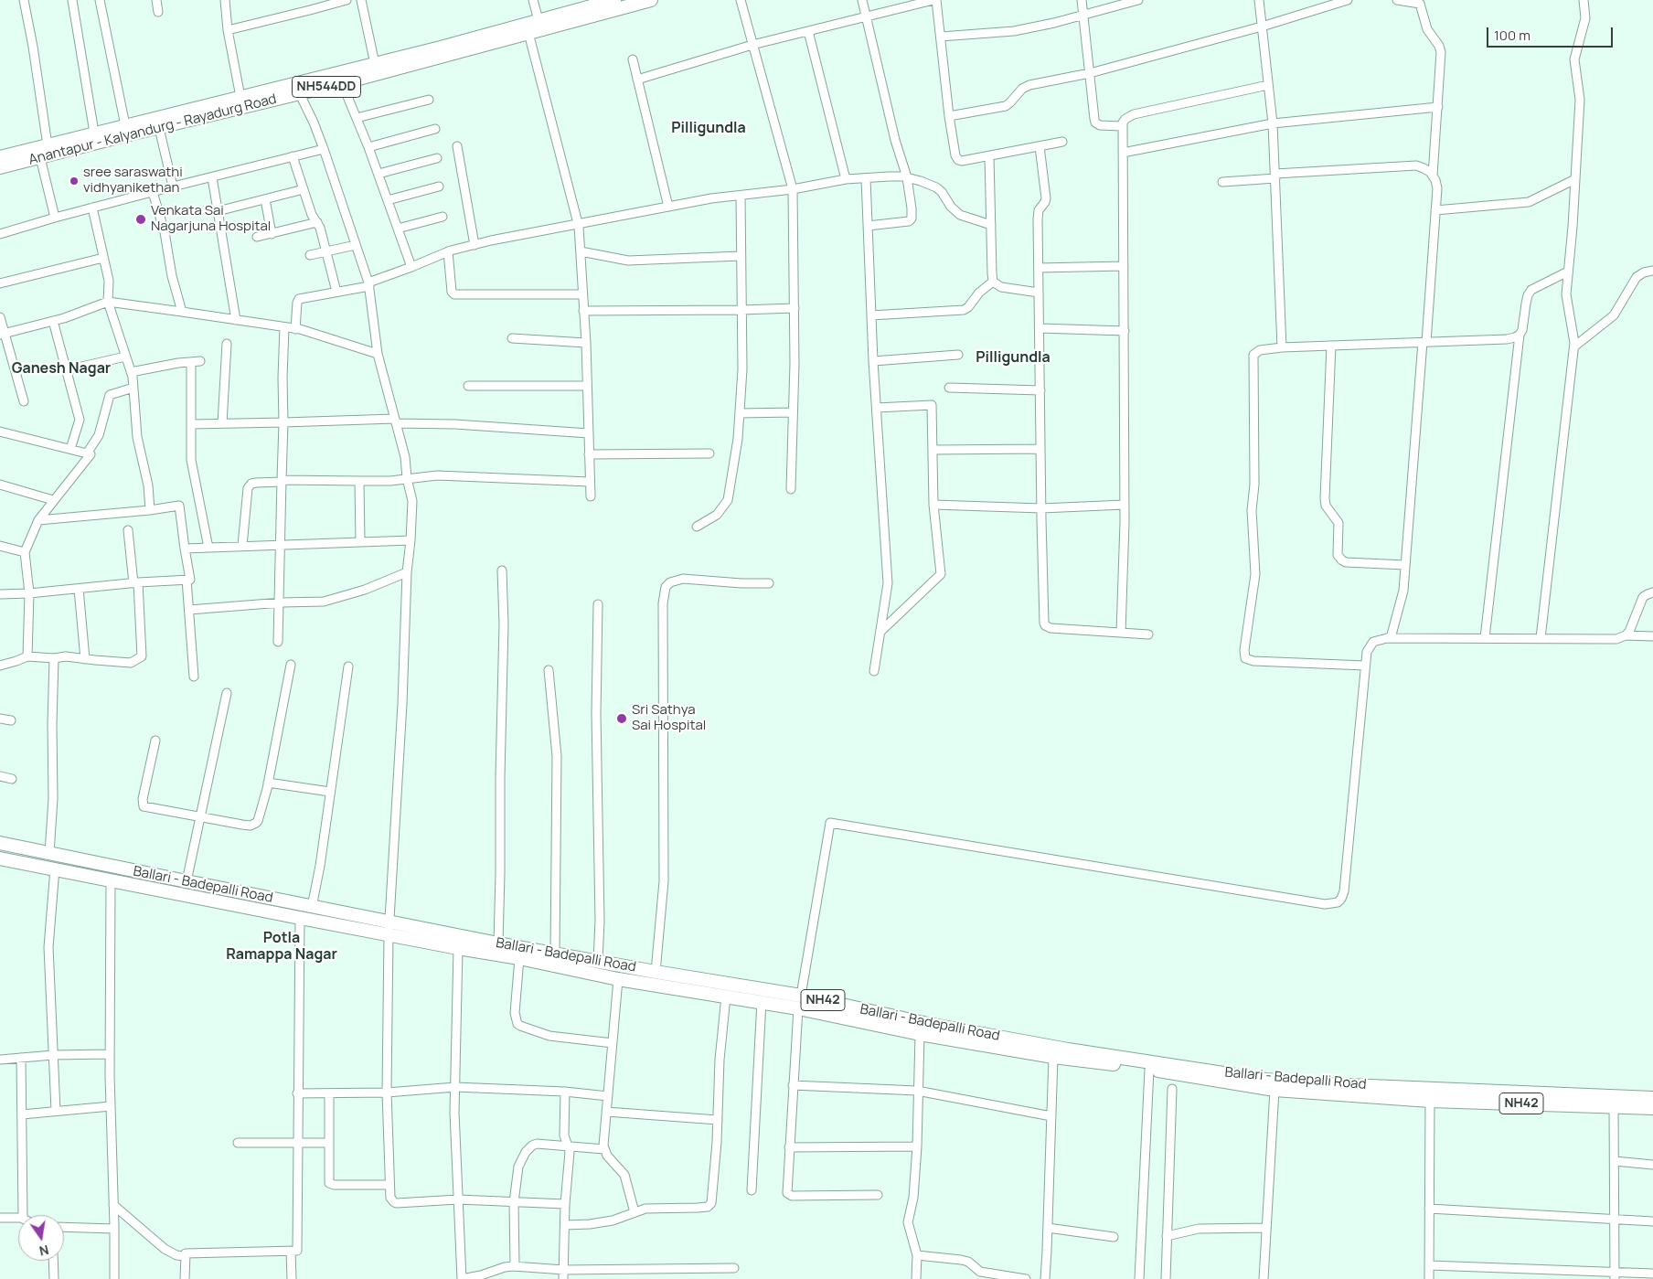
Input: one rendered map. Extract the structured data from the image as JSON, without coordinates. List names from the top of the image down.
{
  "streets": {
    "highway": [
      "NH544DD",
      "Anantapur - Kalyandurg - Rayadurg Road",
      "Ballari - Badepalli Road",
      "NH42"
    ]
  },
  "districts": [
    "Pilligundla",
    "Pilligundla",
    "Ganesh Nagar",
    "Potla Ramappa Nagar"
  ],
  "places": ["sree saraswathi vidhyanikethan", "Venkata Sai Nagarjuna Hospital", "Sri Sathya Sai Hospital"],
  "scale_bar": "100 m",
  "north": "bottom"
}
